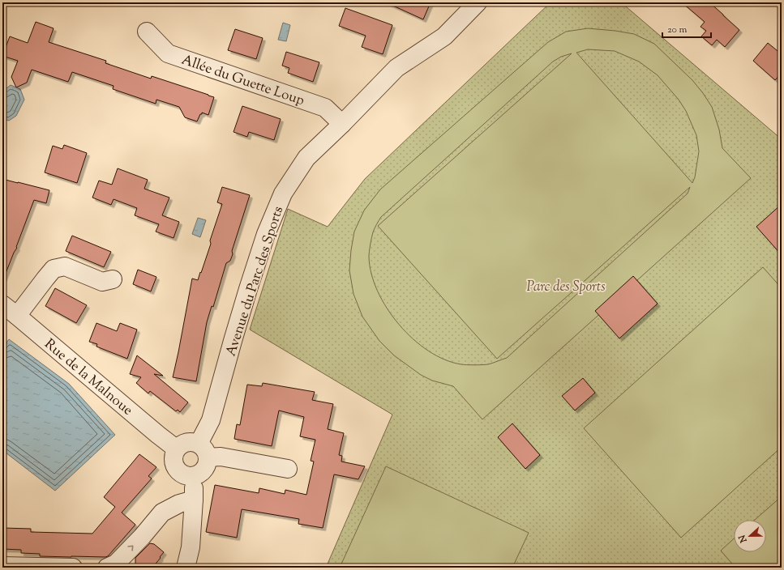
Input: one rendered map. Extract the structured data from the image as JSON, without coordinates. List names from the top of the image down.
{
  "streets": {
    "street": ["Allée du Guette Loup", "Avenue du Parc des Sports", "Rue de la Malnoue"]
  },
  "crossings": [
    ["Allée du Guette Loup", "Avenue du Parc des Sports"],
    ["Avenue du Parc des Sports", "Rue de la Malnoue"]
  ],
  "parks": ["Parc des Sports"],
  "scale_bar": "20 m",
  "north": "left"
}
